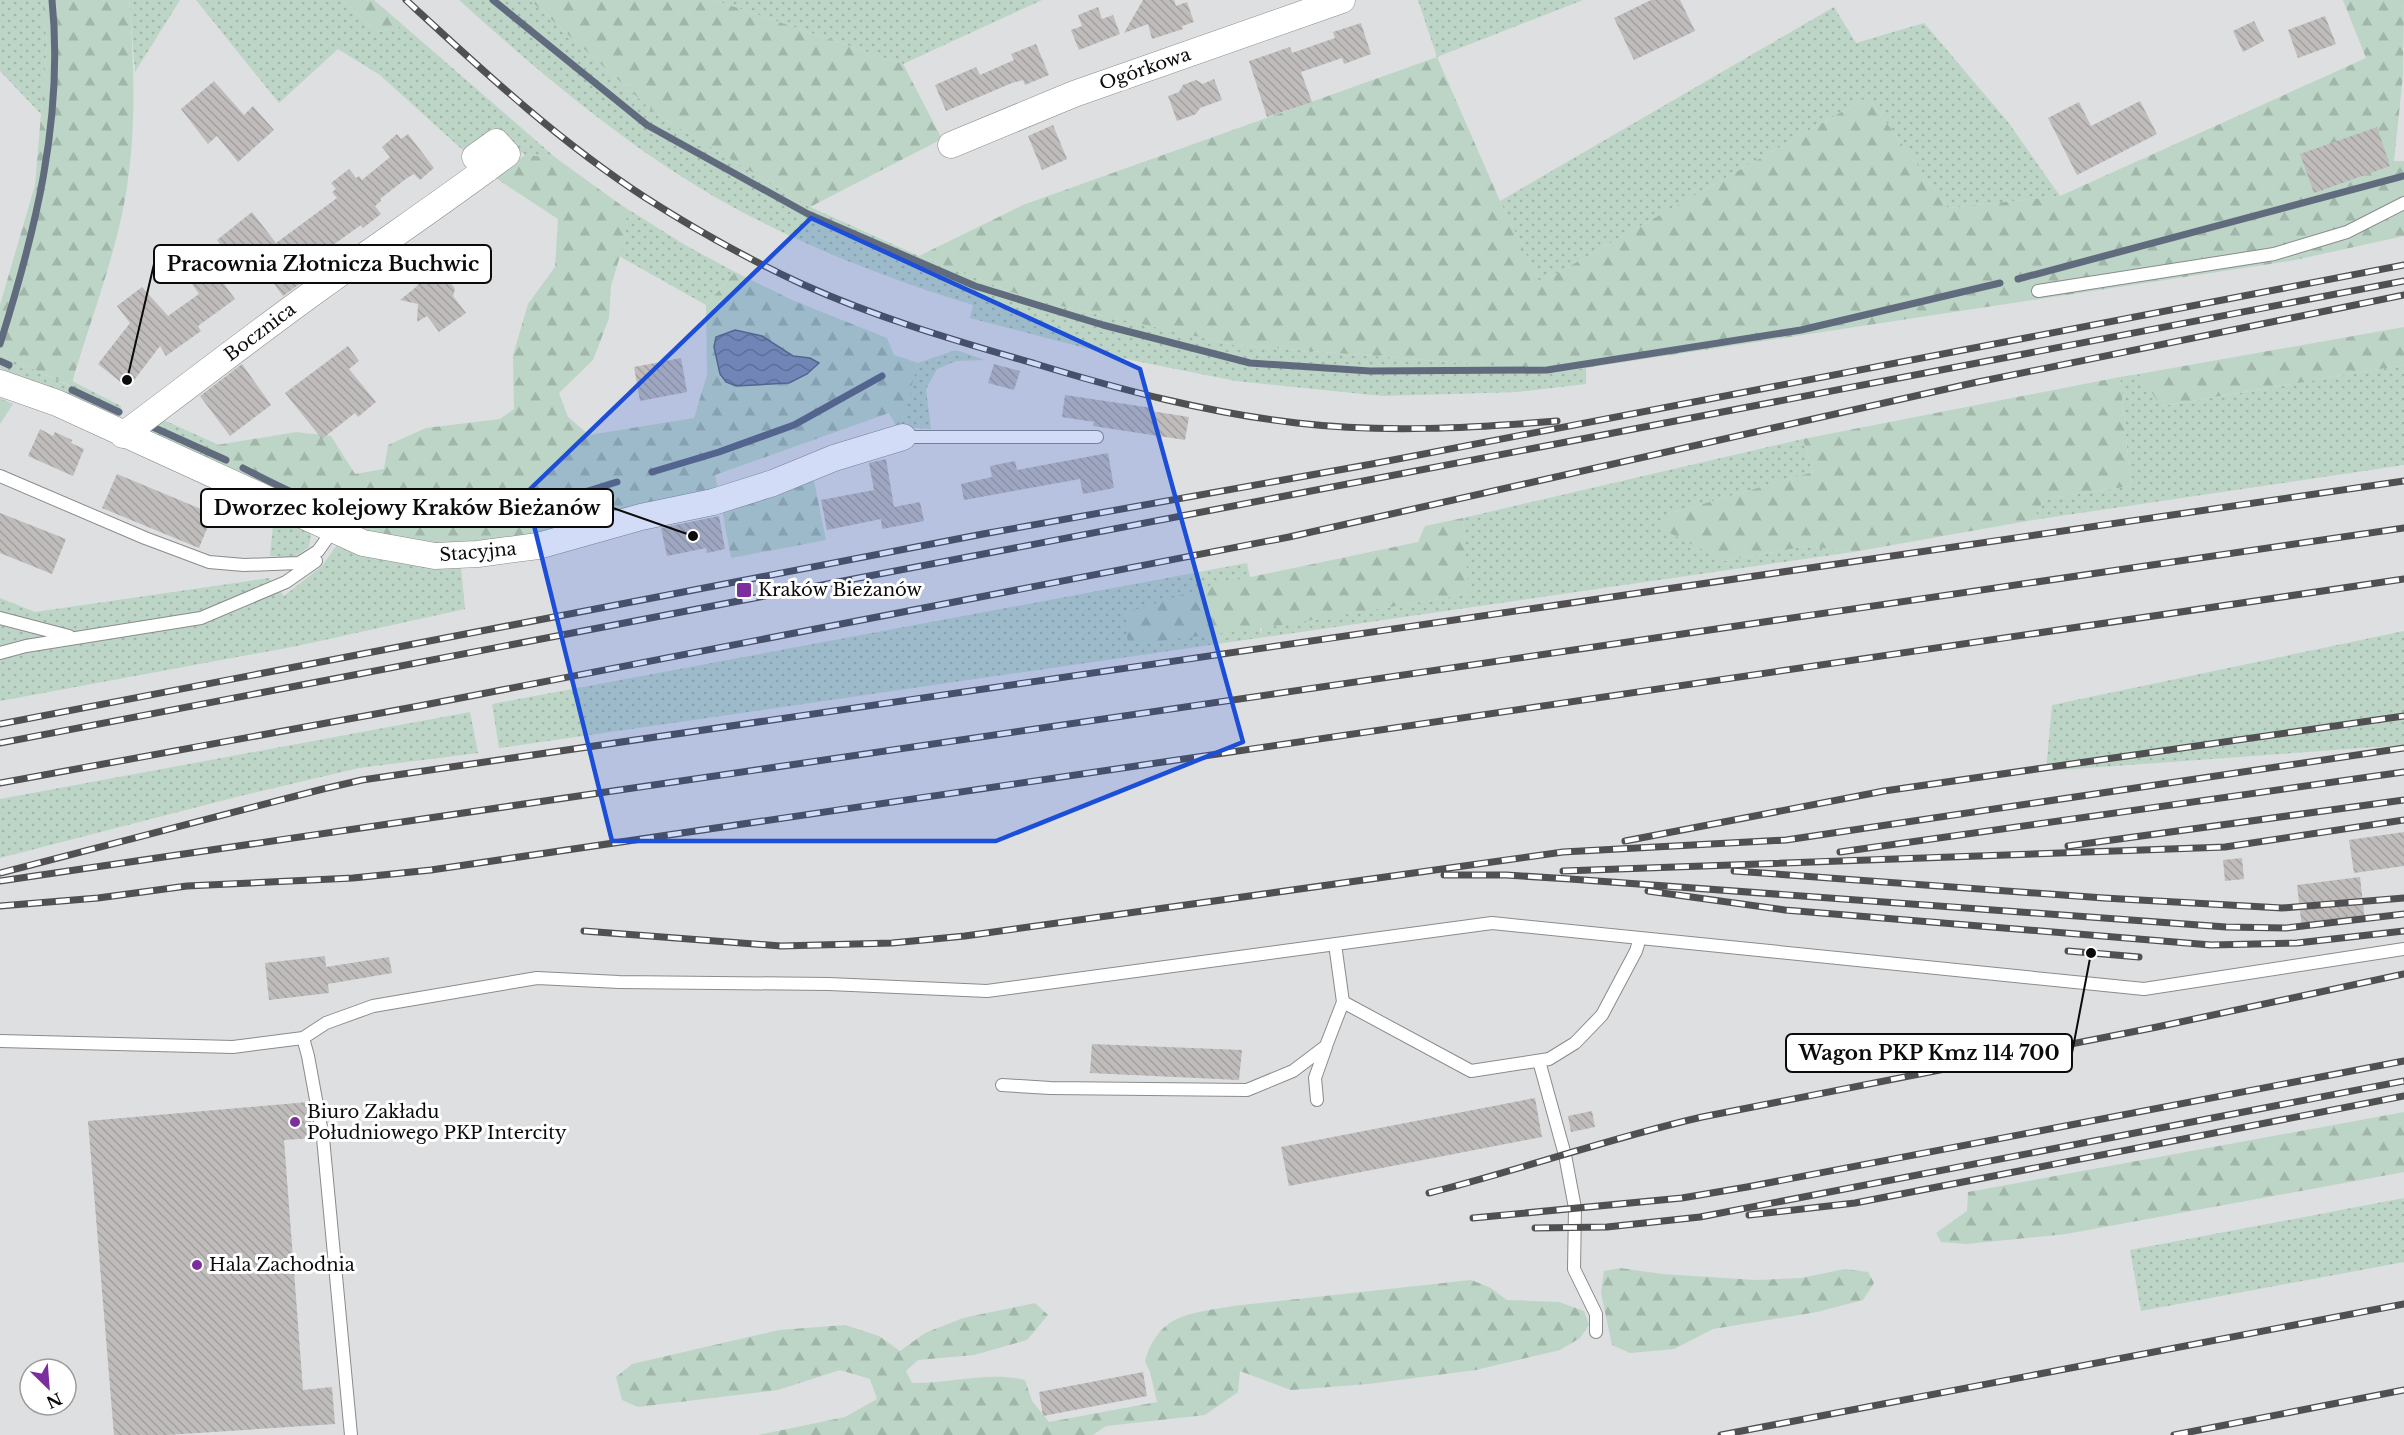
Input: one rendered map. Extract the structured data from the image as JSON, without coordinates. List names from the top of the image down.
{
  "streets": {
    "street": ["Ogórkowa", "Bocznica", "Stacyjna"]
  },
  "crossings": [
    ["Bocznica", "Stacyjna"]
  ],
  "places": {
    "other": [
      "Pracownia Złotnicza Buchwic",
      "Dworzec kolejowy Kraków Bieżanów",
      "Wagon PKP Kmz 114 700",
      "Biuro Zakładu Południowego PKP Intercity",
      "Hala Zachodnia"
    ],
    "transit": ["Kraków Bieżanów"]
  },
  "north": "bottom right"
}
